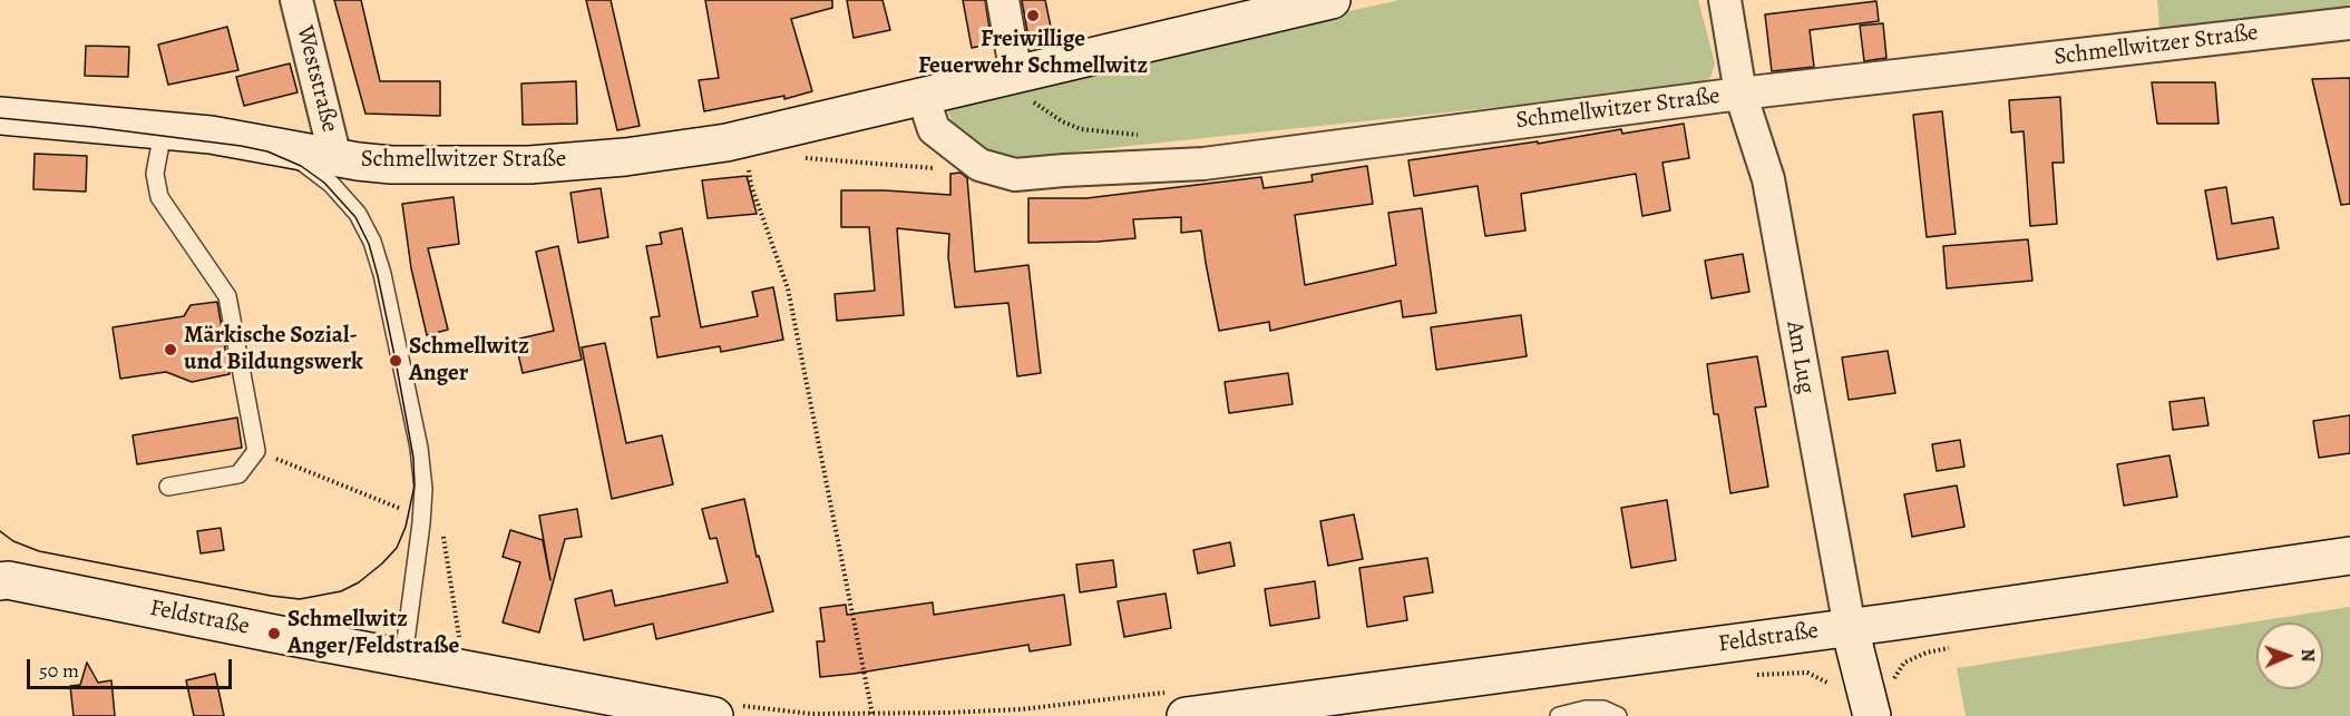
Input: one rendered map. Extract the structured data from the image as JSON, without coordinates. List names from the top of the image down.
{
  "streets": {
    "street": [
      "Schmellwitzer Straße",
      "Weststraße",
      "Am Lug",
      "Feldstraße"
    ]
  },
  "crossings": [
    ["Schmellwitzer Straße", "Weststraße"],
    ["Schmellwitzer Straße", "Am Lug"],
    ["Am Lug", "Feldstraße"]
  ],
  "places": [
    "Freiwillige Feuerwehr Schmellwitz",
    "Märkische Sozial- und Bildungswerk",
    "Schmellwitz Anger",
    "Schmellwitz Anger/Feldstraße"
  ],
  "scale_bar": "50 m",
  "north": "right"
}
